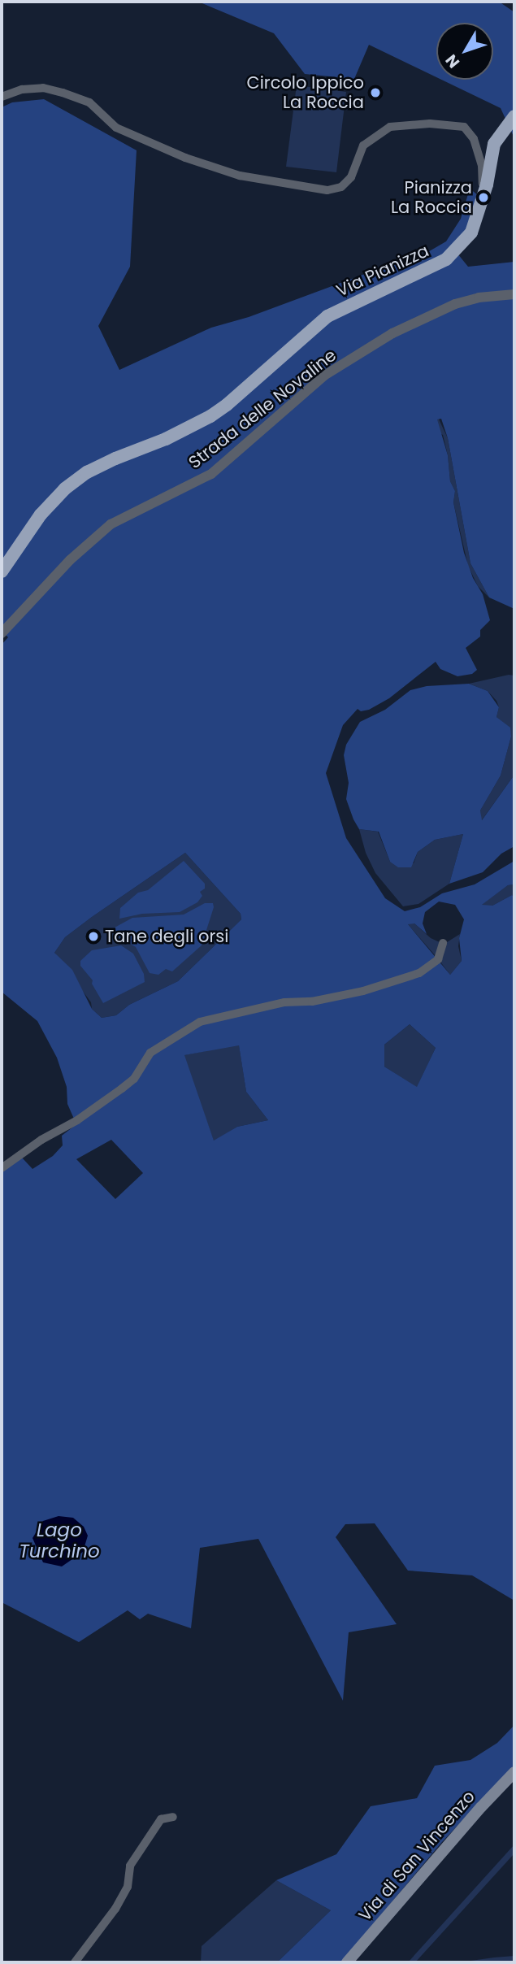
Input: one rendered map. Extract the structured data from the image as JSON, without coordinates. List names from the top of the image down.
{
  "streets": {
    "main road": ["Via Pianizza", "Via di San Vincenzo"],
    "street": ["Strada delle Novaline"]
  },
  "water": ["Lago Turchino"],
  "places": ["Circolo Ippico La Roccia", "Pianizza La Roccia", "Tane degli orsi"],
  "north": "bottom left"
}
